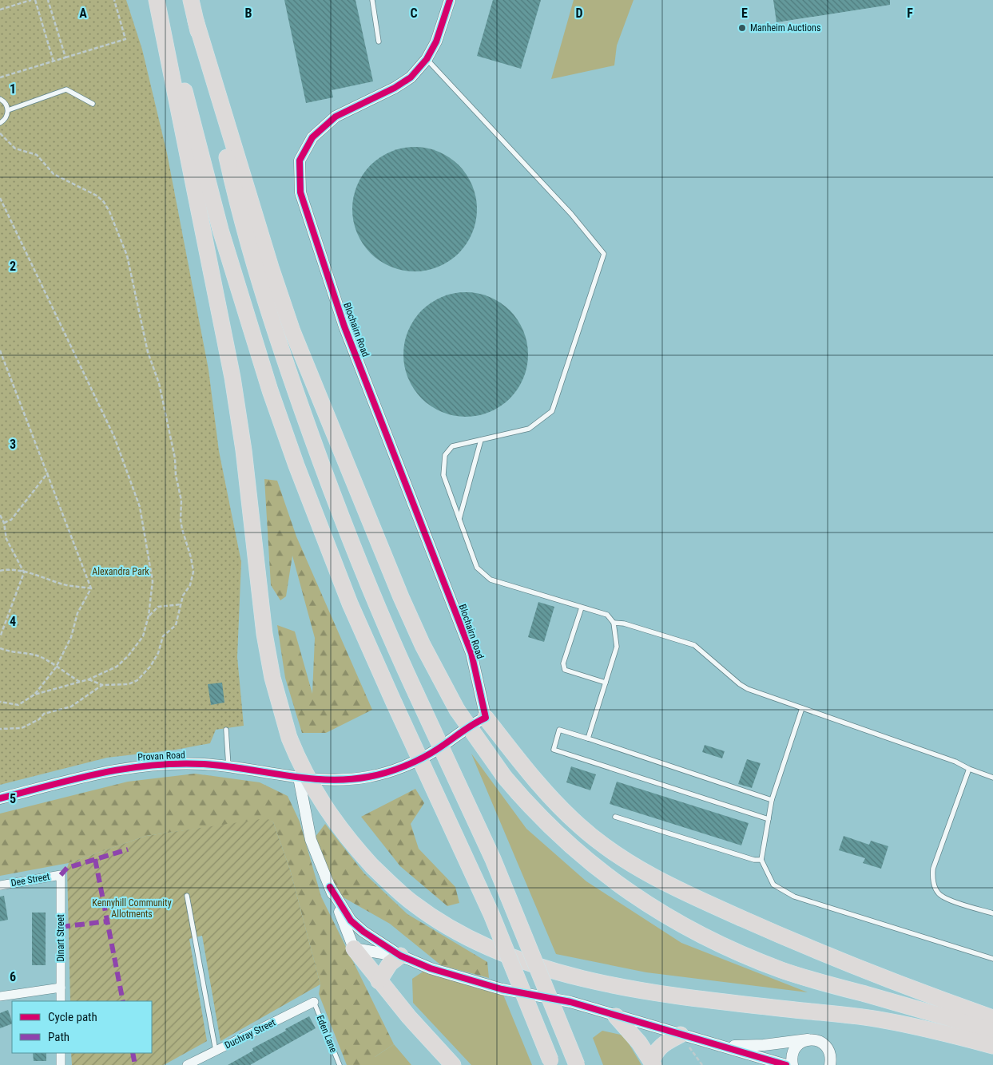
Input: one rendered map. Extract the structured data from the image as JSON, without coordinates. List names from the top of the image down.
{
  "streets": {
    "street": [
      "Blochairn Road",
      "Provan Road",
      "Dee Street",
      "Dinart Street",
      "Duchray Street"
    ],
    "lane": ["Eden Lane"]
  },
  "crossings": [
    ["Blochairn Road", "Provan Road"],
    ["Dee Street", "Dinart Street"],
    ["Duchray Street", "Eden Lane"]
  ],
  "parks": ["Alexandra Park", "Kennyhill Community Allotments"],
  "places": ["Manheim Auctions"],
  "legend": ["Cycle path", "Path"],
  "grid": {
    "columns": [
      "A",
      "B",
      "C",
      "D",
      "E",
      "F"
    ],
    "rows": [
      "1",
      "2",
      "3",
      "4",
      "5",
      "6"
    ]
  }
}
